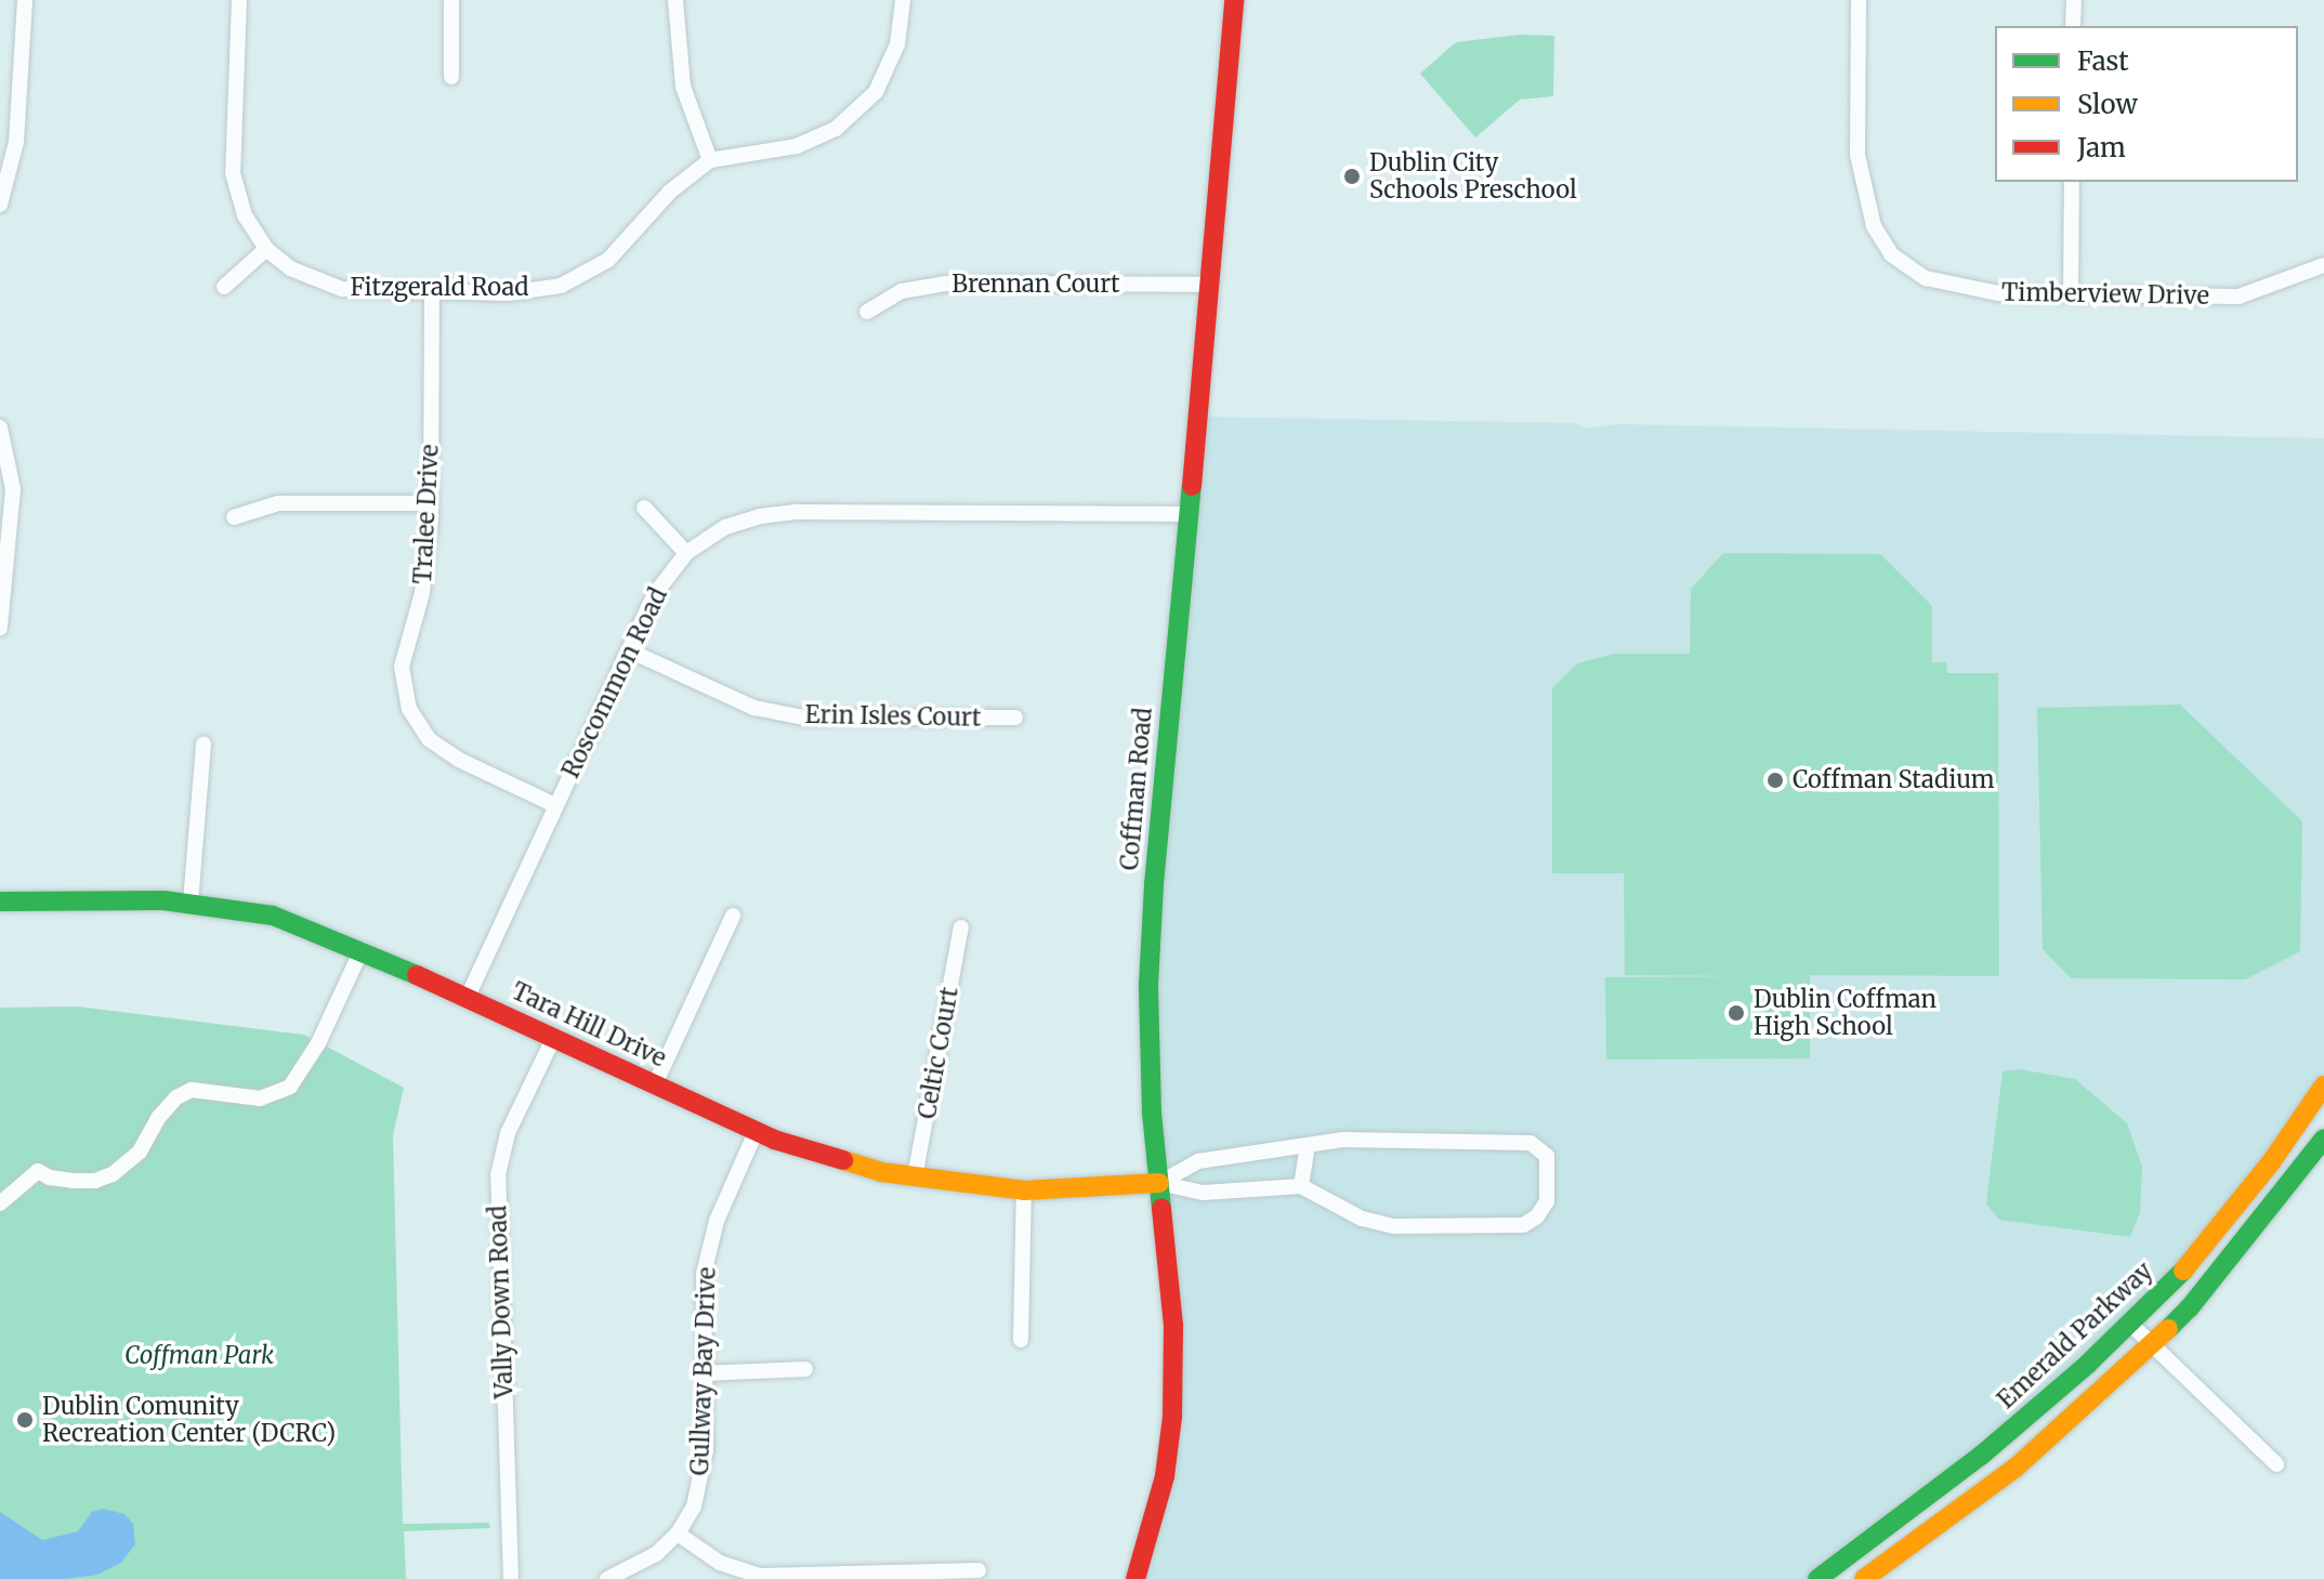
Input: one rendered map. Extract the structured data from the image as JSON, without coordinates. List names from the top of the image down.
{
  "streets": {
    "main road": ["Coffman Road", "Tara Hill Drive", "Emerald Parkway"],
    "street": [
      "Brennan Court",
      "Fitzgerald Road",
      "Timberview Drive",
      "Tralee Drive",
      "Roscommon Road",
      "Erin Isles Court",
      "Celtic Court",
      "Vally Down Road",
      "Gullway Bay Drive"
    ]
  },
  "crossings": [
    ["Brennan Court", "Coffman Road"],
    ["Fitzgerald Road", "Tralee Drive"],
    ["Tralee Drive", "Roscommon Road"],
    ["Roscommon Road", "Erin Isles Court"],
    ["Roscommon Road", "Coffman Road"],
    ["Roscommon Road", "Tara Hill Drive"],
    ["Coffman Road", "Tara Hill Drive"],
    ["Tara Hill Drive", "Celtic Court"],
    ["Tara Hill Drive", "Vally Down Road"],
    ["Tara Hill Drive", "Gullway Bay Drive"]
  ],
  "parks": ["Coffman Park"],
  "places": [
    "Dublin City Schools Preschool",
    "Coffman Stadium",
    "Dublin Coffman High School",
    "Dublin Comunity Recreation Center (DCRC)"
  ],
  "legend": ["Fast", "Slow", "Jam"]
}
